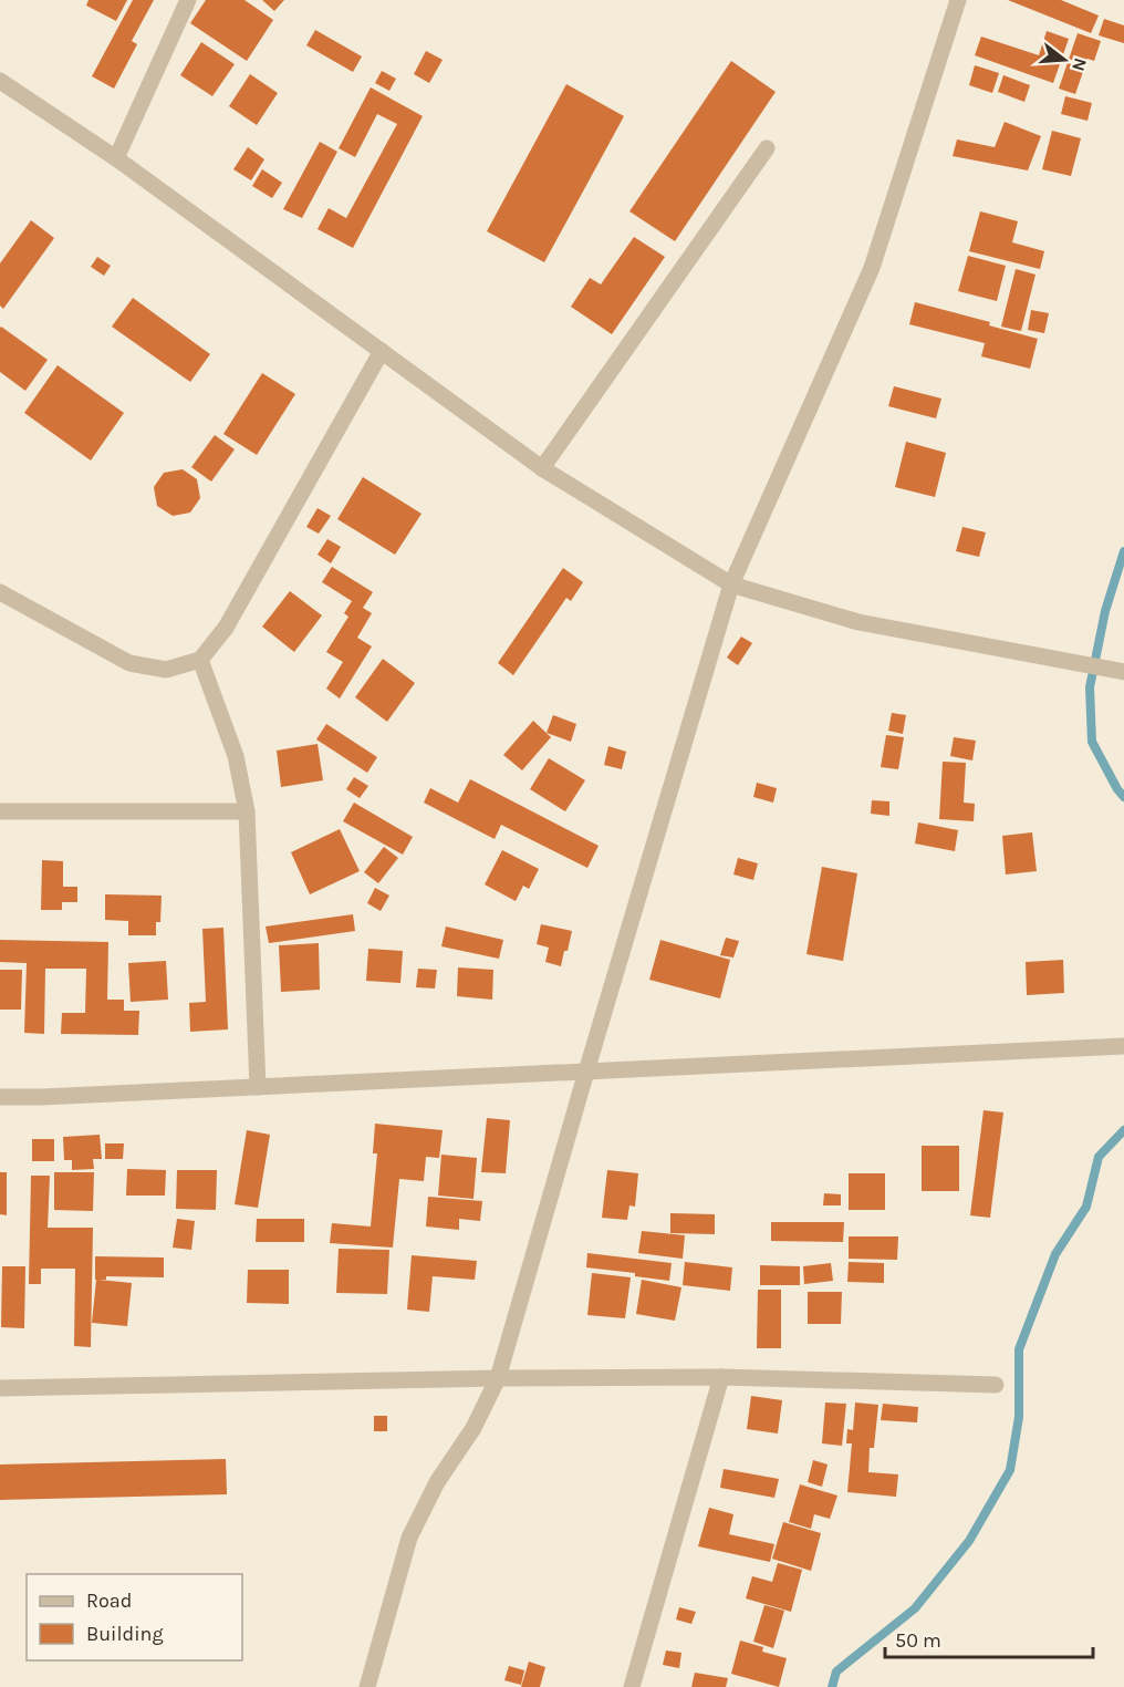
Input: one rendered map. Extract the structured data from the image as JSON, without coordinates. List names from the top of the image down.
{
  "legend": ["Road", "Building"],
  "scale_bar": "50 m",
  "north": "right"
}
